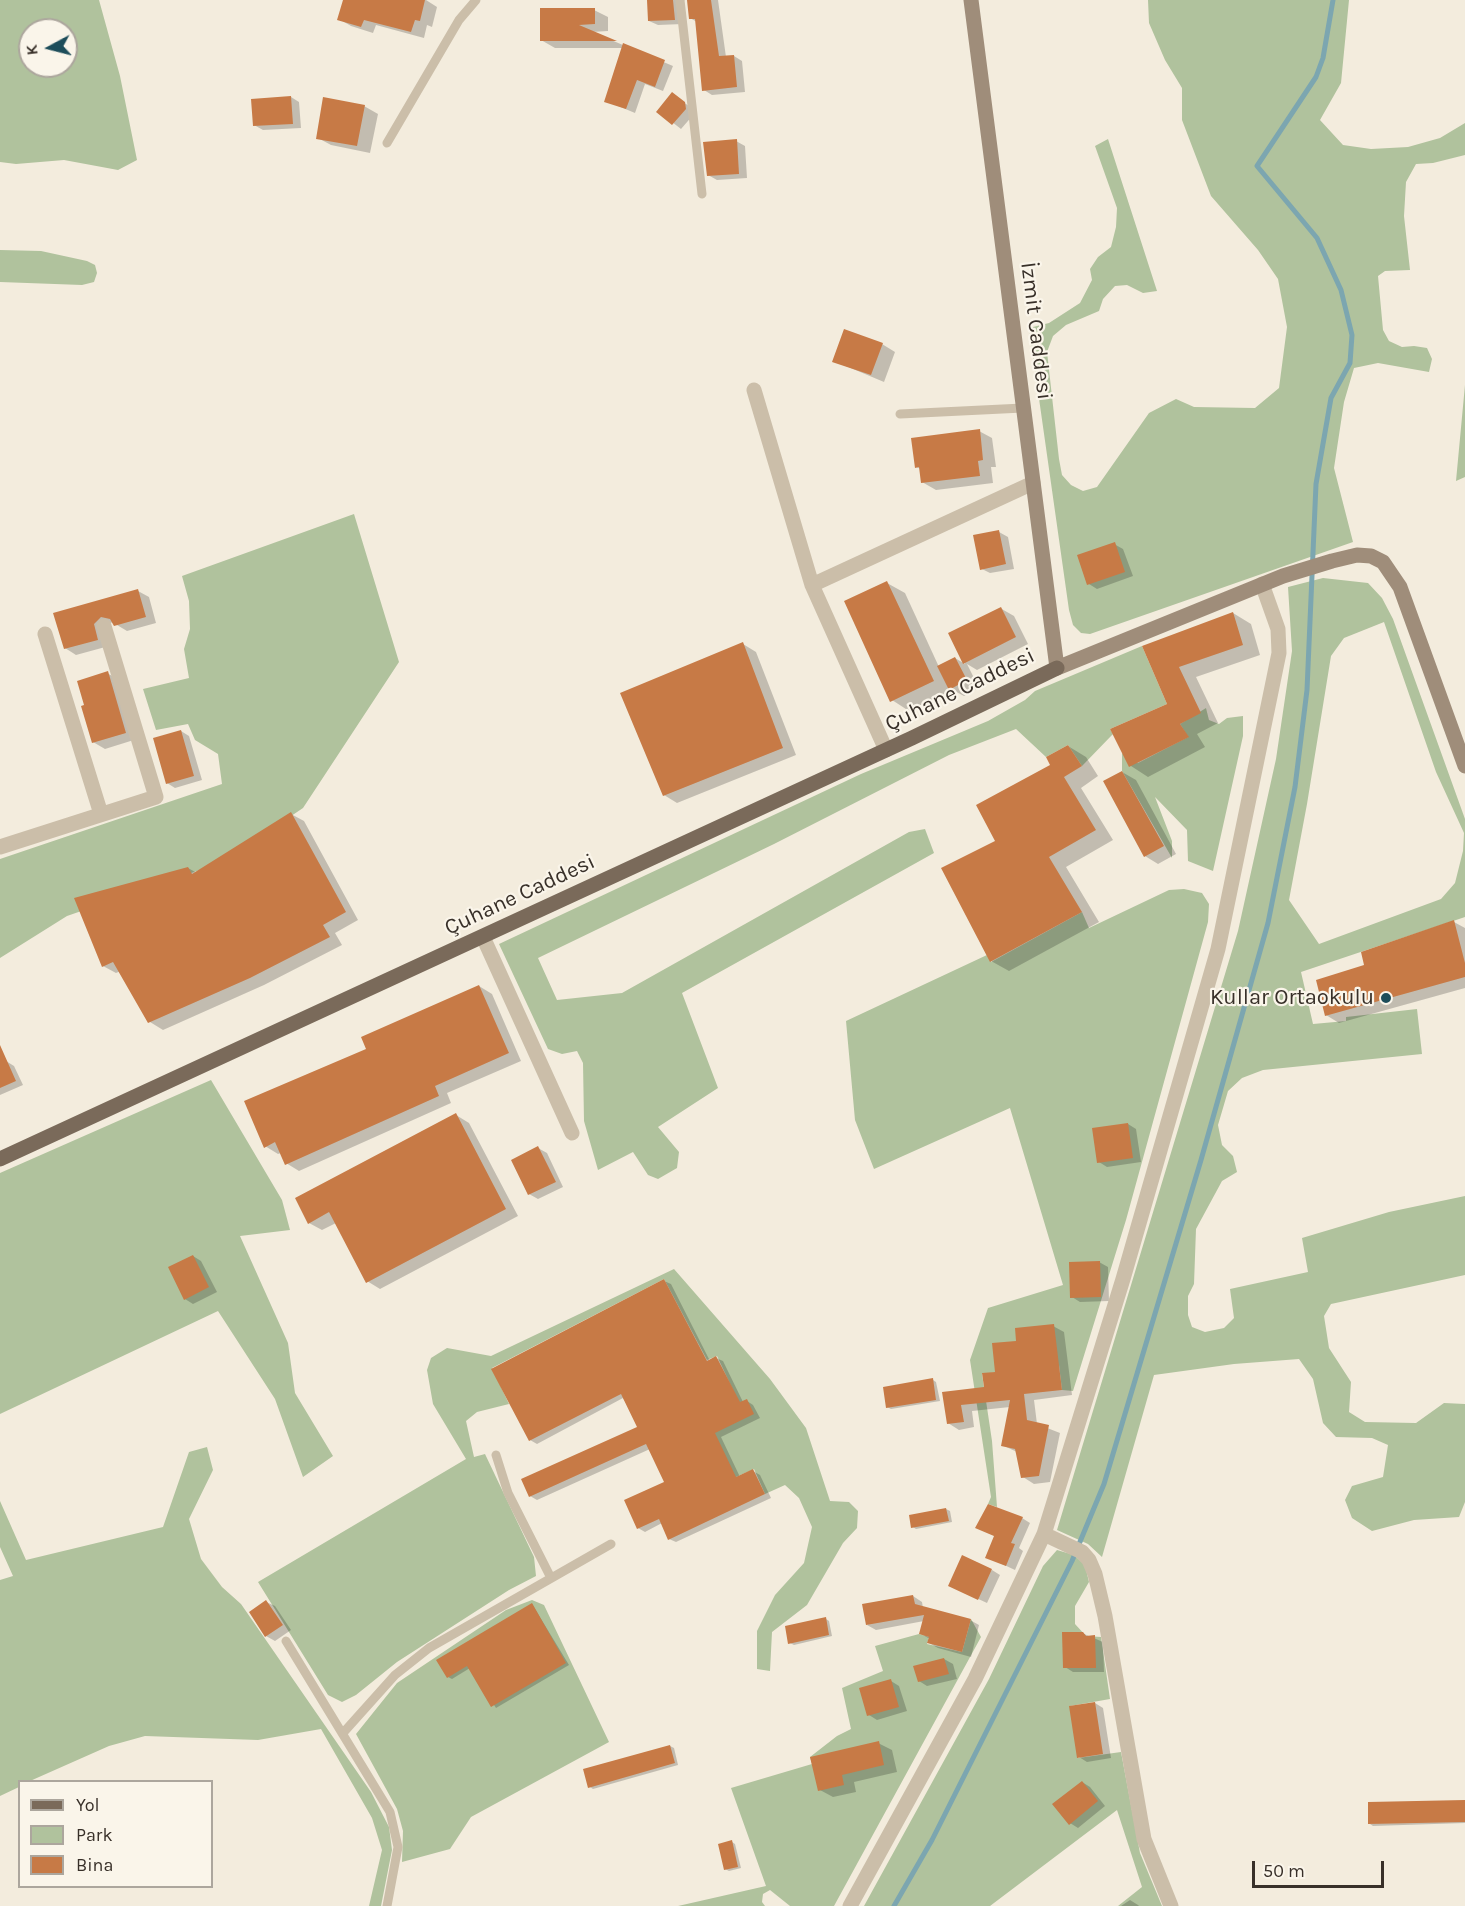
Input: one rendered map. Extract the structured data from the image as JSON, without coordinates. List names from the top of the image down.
{
  "streets": {
    "main road": ["İzmit Caddesi", "Çuhane Caddesi"]
  },
  "crossings": [
    ["İzmit Caddesi", "Çuhane Caddesi"]
  ],
  "places": ["Kullar Ortaokulu"],
  "legend": ["Yol", "Park", "Bina"],
  "scale_bar": "50 m",
  "north": "left"
}
